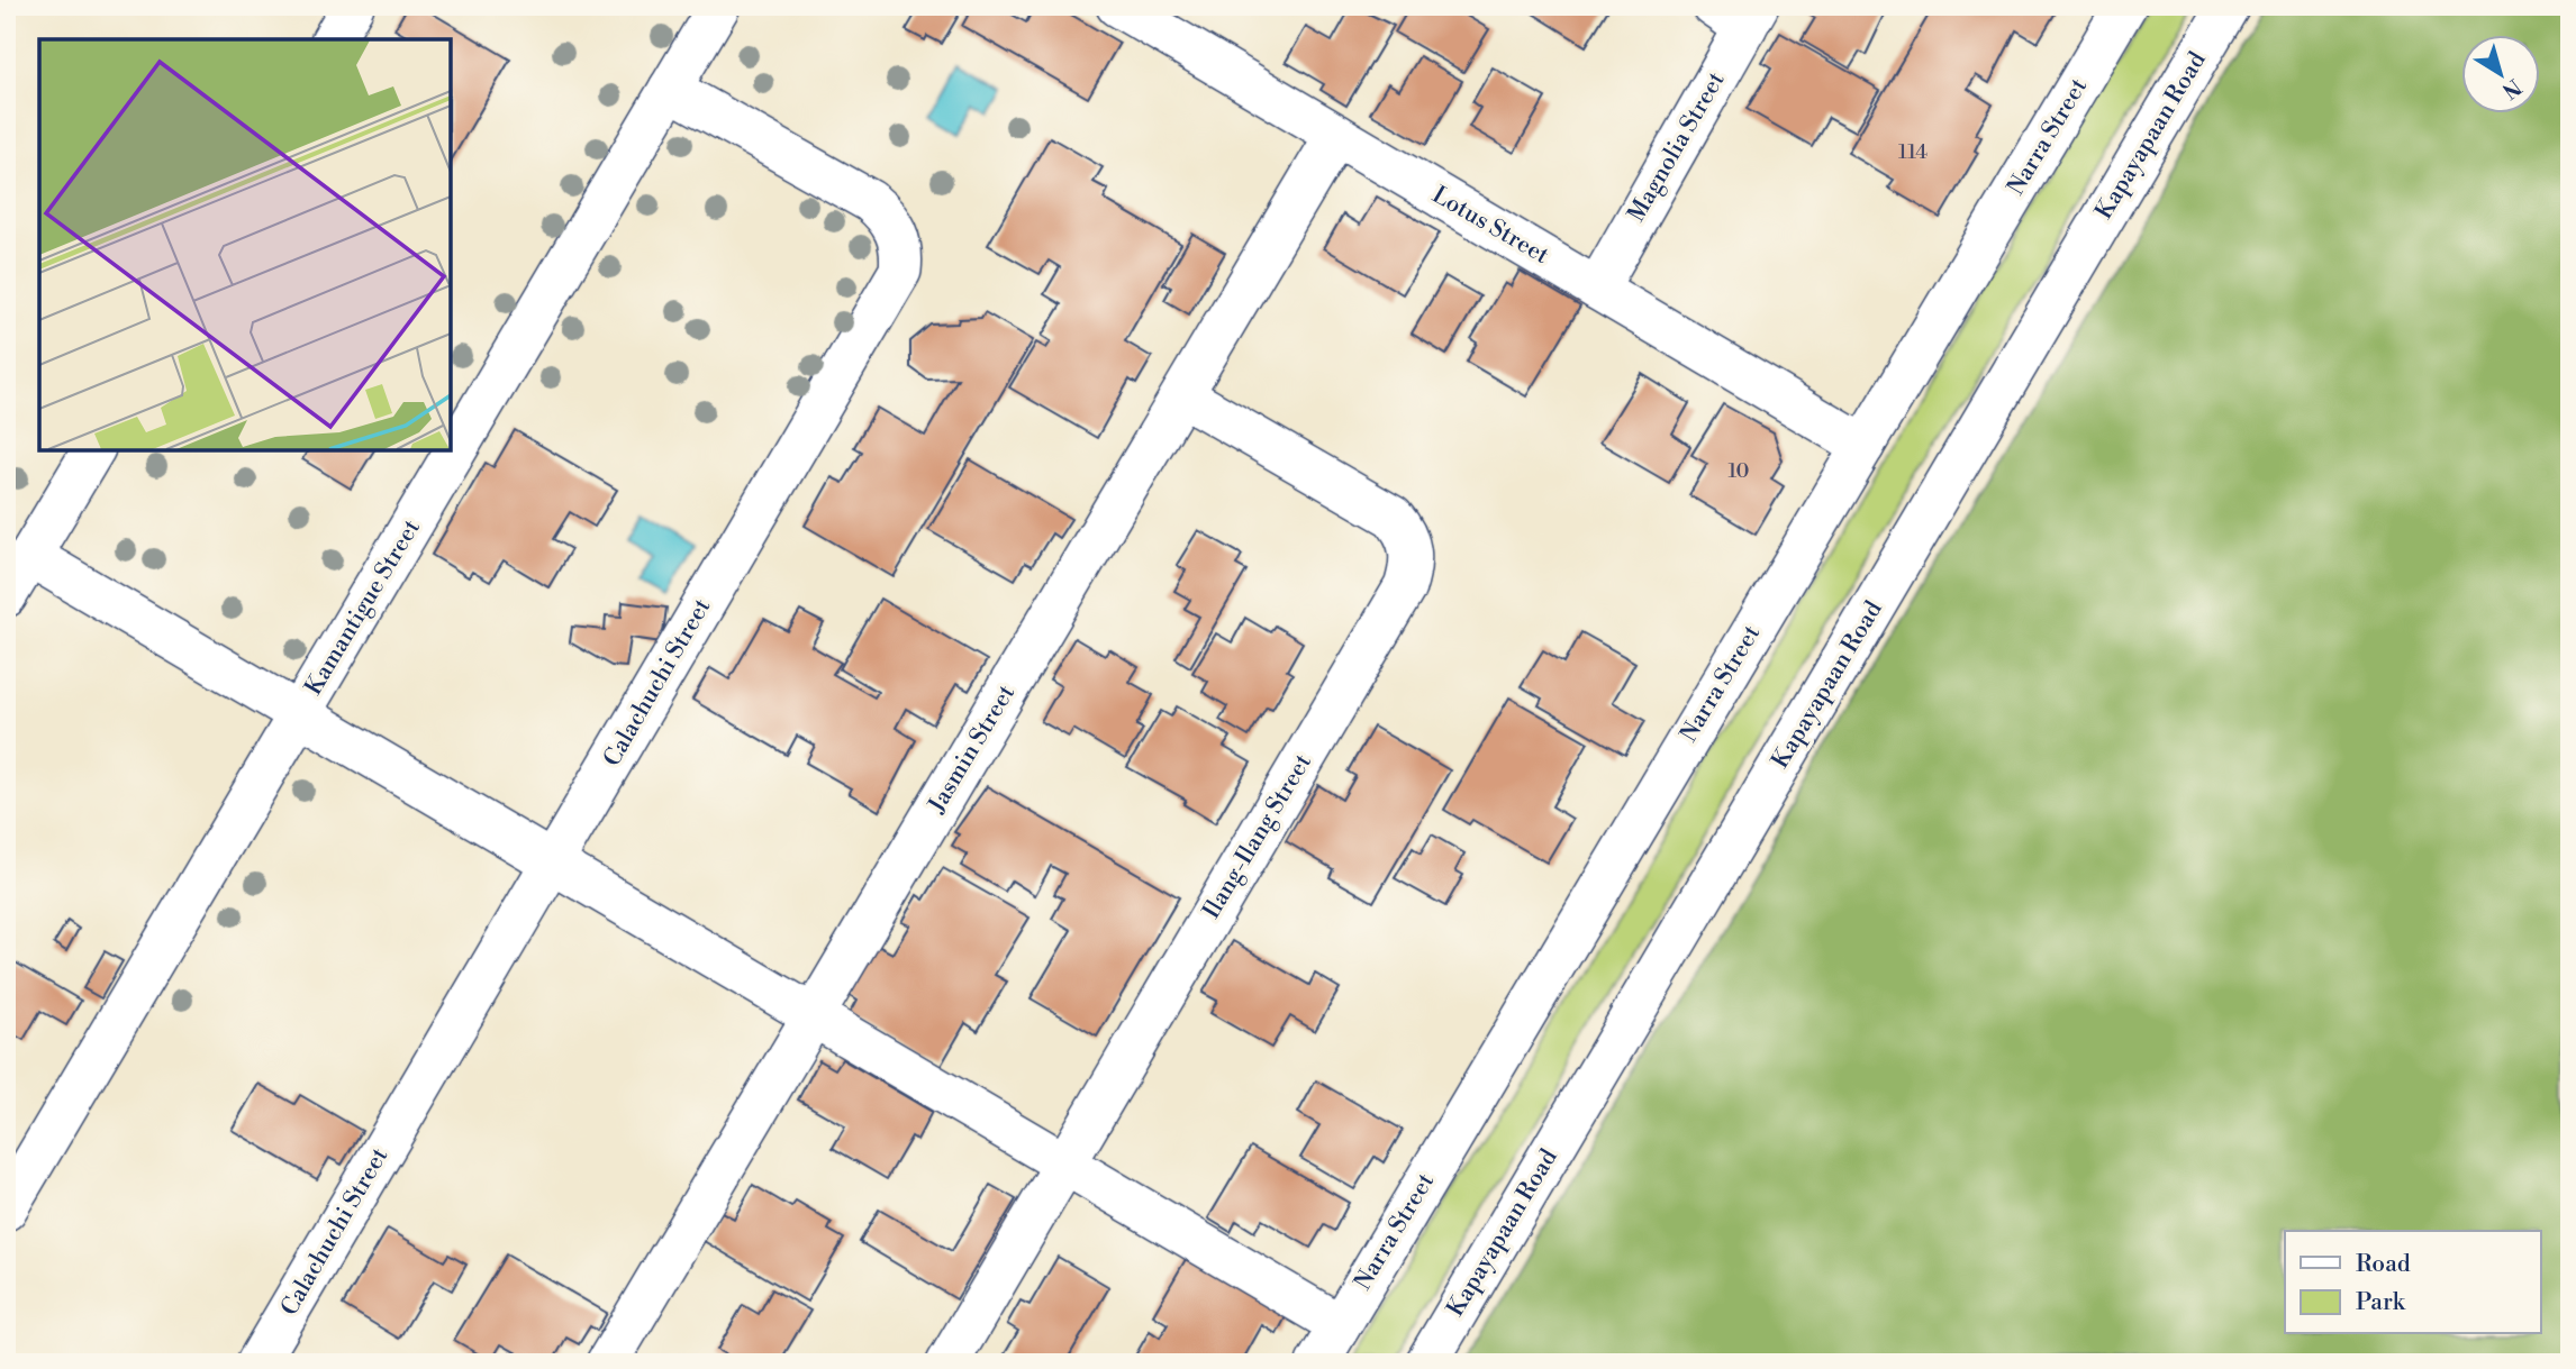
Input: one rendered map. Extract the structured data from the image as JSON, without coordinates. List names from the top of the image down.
{
  "streets": {
    "street": [
      "Kapayapaan Road",
      "Narra Street",
      "Magnolia Street",
      "Lotus Street",
      "Kamantigue Street",
      "Calachuchi Street",
      "Jasmin Street",
      "Ilang-Ilang Street"
    ]
  },
  "crossings": [
    ["Narra Street", "Lotus Street"],
    ["Magnolia Street", "Lotus Street"],
    ["Lotus Street", "Jasmin Street"],
    ["Kamantigue Street", "Calachuchi Street"],
    ["Jasmin Street", "Ilang-Ilang Street"]
  ],
  "house_numbers": ["114", "10"],
  "legend": ["Road", "Park"],
  "north": "bottom right"
}
